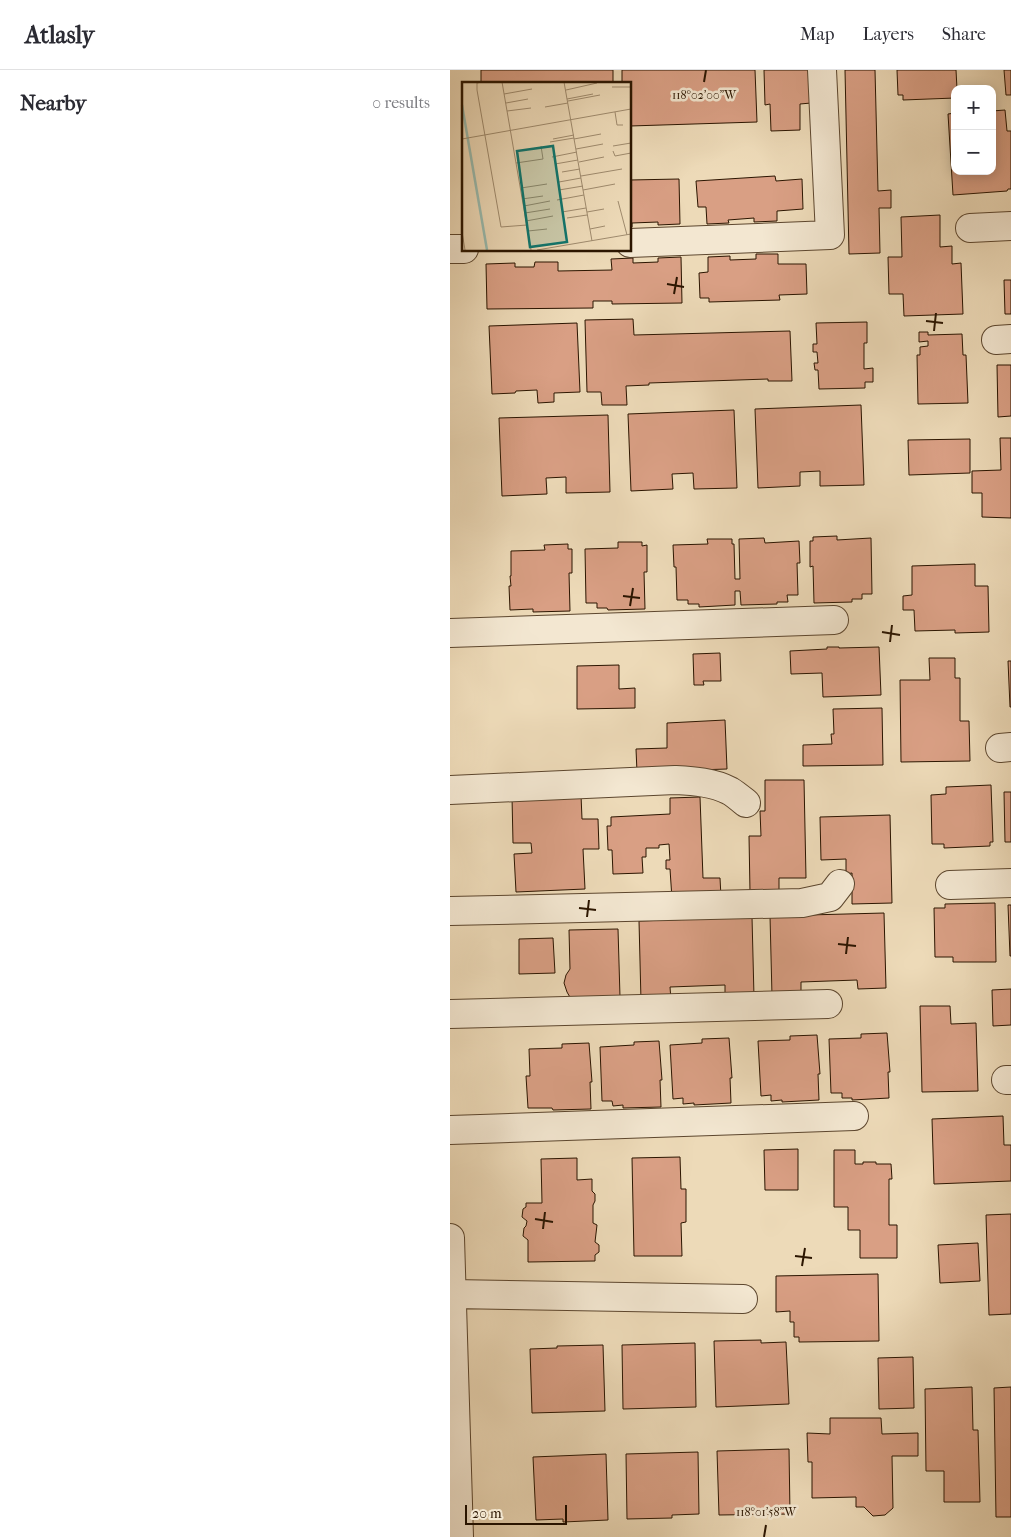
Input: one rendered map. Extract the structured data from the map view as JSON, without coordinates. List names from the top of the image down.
{
  "scale_bar": "20 m",
  "page": {
    "header": "Atlasly",
    "nav": ["Map", "Layers", "Share"],
    "heading": ["Nearby", "0 results"],
    "map_buttons": ["+", "−"],
    "scale": "20 m"
  },
  "coordinates": ["118°02'00\"W", "118°01'58\"W"]
}
